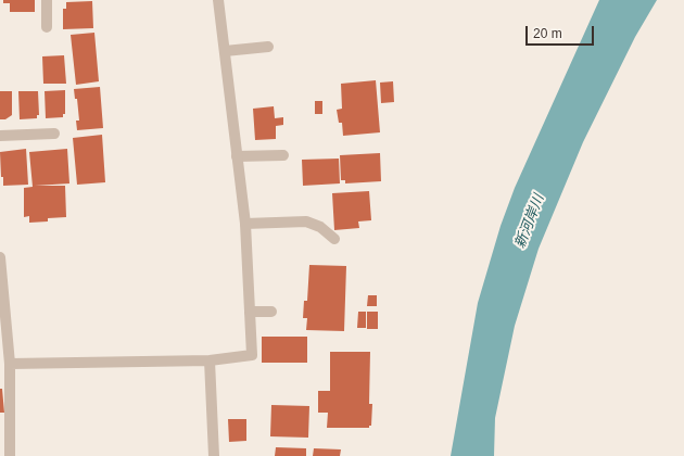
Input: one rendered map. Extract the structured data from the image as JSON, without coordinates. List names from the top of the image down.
{
  "water": ["新河岸川"],
  "scale_bar": "20 m"
}
